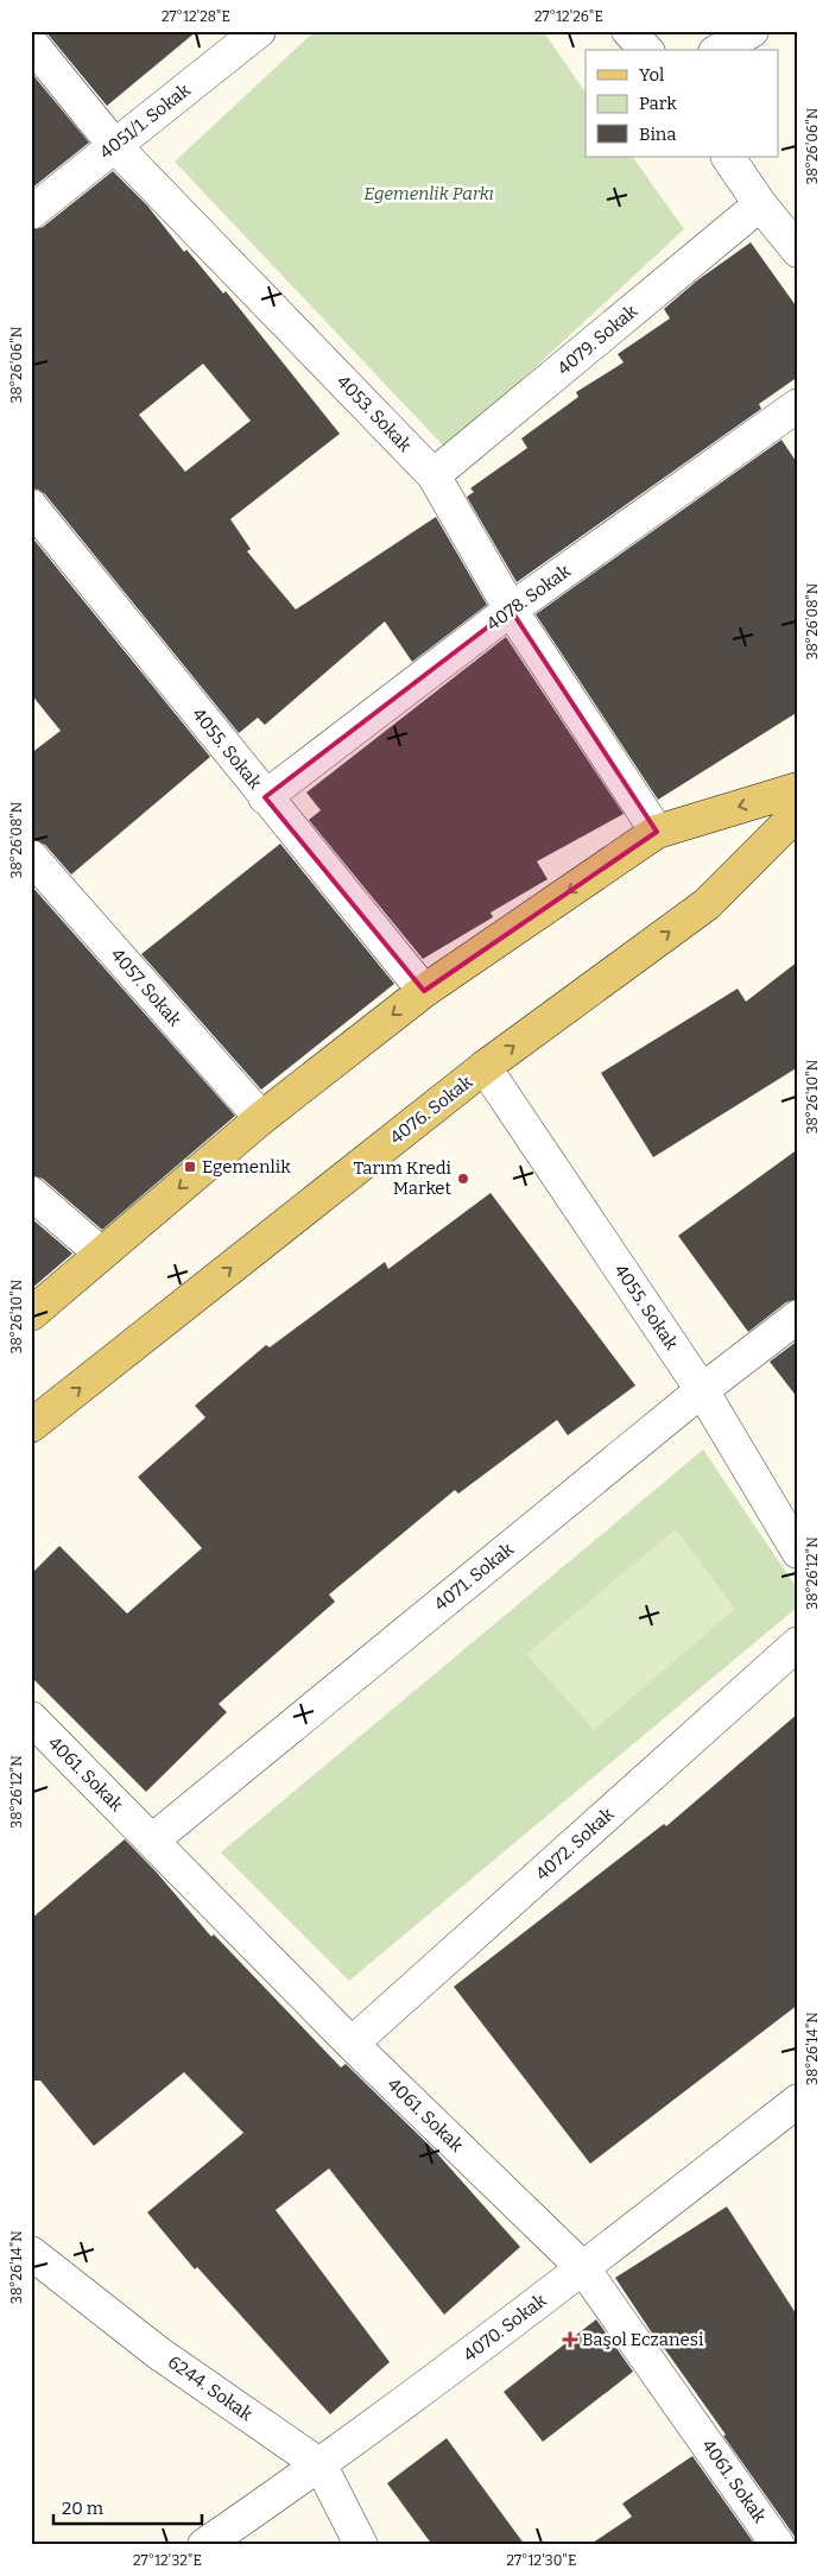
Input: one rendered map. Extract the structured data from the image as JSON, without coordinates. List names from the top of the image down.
{
  "streets": {
    "main road": ["4076. Sokak"],
    "street": [
      "4051/1. Sokak",
      "4079. Sokak",
      "4053. Sokak",
      "4078. Sokak",
      "4055. Sokak",
      "4057. Sokak",
      "4071. Sokak",
      "4061. Sokak",
      "4072. Sokak",
      "4070. Sokak",
      "6244. Sokak"
    ]
  },
  "crossings": [
    ["4051/1. Sokak", "4053. Sokak"],
    ["4079. Sokak", "4053. Sokak"],
    ["4053. Sokak", "4078. Sokak"],
    ["4078. Sokak", "4055. Sokak"],
    ["4055. Sokak", "4076. Sokak"],
    ["4055. Sokak", "4071. Sokak"],
    ["4071. Sokak", "4061. Sokak"],
    ["4061. Sokak", "4072. Sokak"],
    ["4061. Sokak", "4070. Sokak"],
    ["4070. Sokak", "6244. Sokak"]
  ],
  "parks": ["Egemenlik Parkı"],
  "places": {
    "transit": ["Egemenlik"],
    "other": ["Tarım Kredi Market"],
    "health": ["Başol Eczanesi"]
  },
  "legend": ["Yol", "Park", "Bina"],
  "scale_bar": "20 m",
  "coordinates": [
    "27°12'28\"E",
    "27°12'26\"E",
    "38°26'06\"N",
    "38°26'08\"N",
    "38°26'10\"N",
    "38°26'12\"N",
    "38°26'14\"N",
    "27°12'32\"E",
    "27°12'30\"E"
  ]
}
